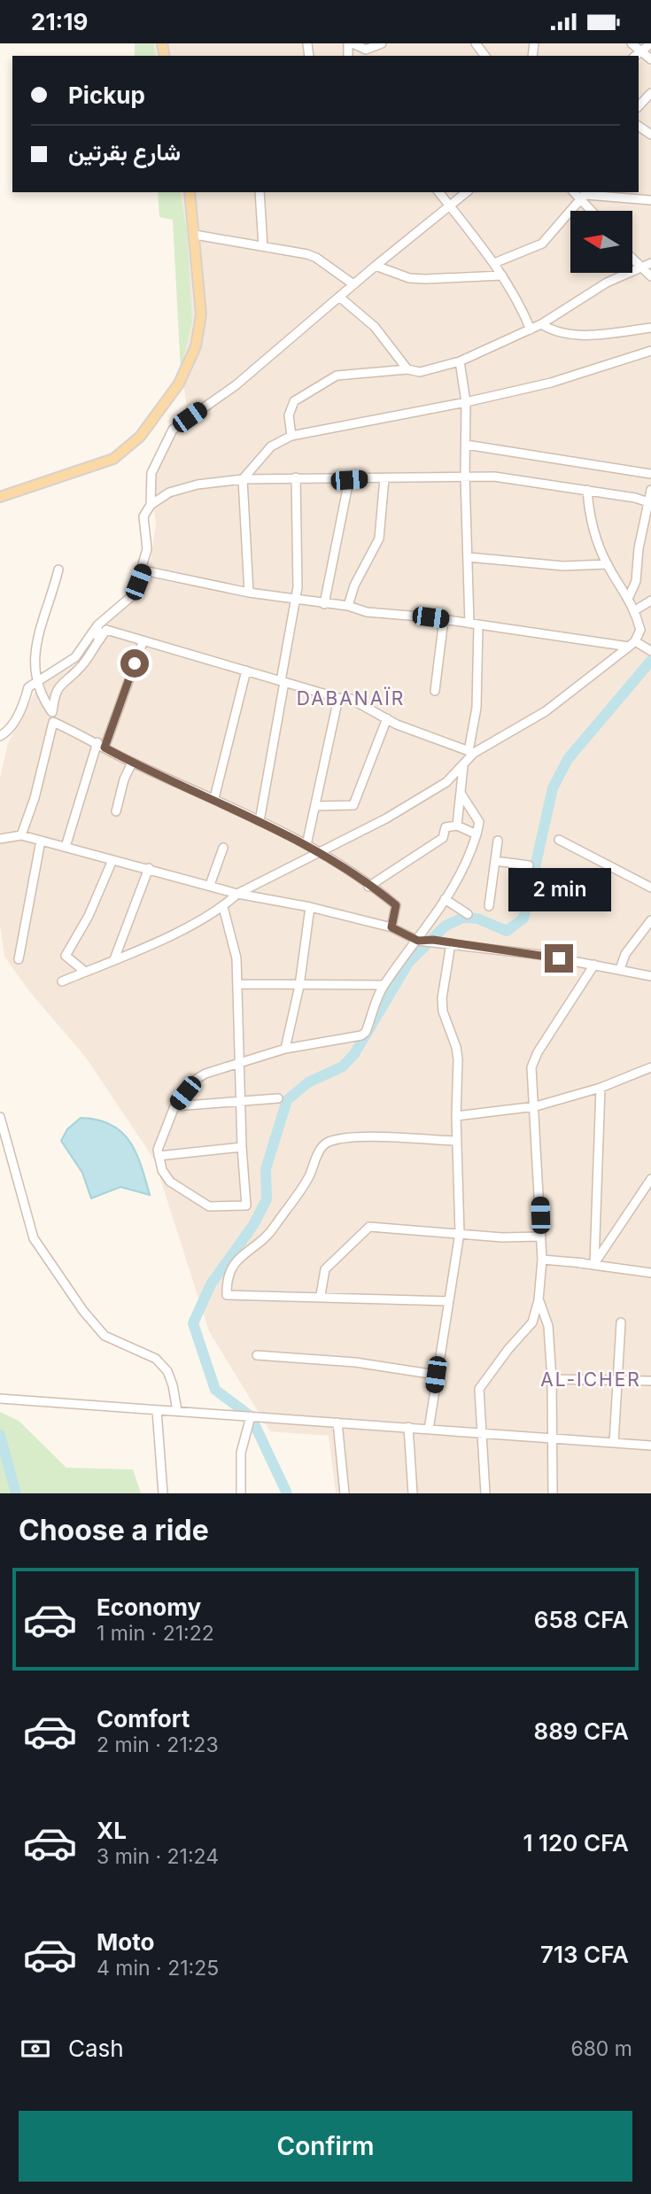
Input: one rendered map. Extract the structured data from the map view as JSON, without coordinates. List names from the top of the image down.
{
  "districts": ["DABANAÏR", "AL-ICHER"],
  "north": "left",
  "page": {
    "status": "21:19",
    "banner": ["Pickup", "شارع بقرتين"],
    "bubble": "2 min",
    "heading": "Choose a ride",
    "list": [
      {
        "name": "Economy",
        "note": "1 min · 21:22",
        "value": "658 CFA"
      },
      {
        "name": "Comfort",
        "note": "2 min · 21:23",
        "value": "889 CFA"
      },
      {
        "name": "XL",
        "note": "3 min · 21:24",
        "value": "1 120 CFA"
      },
      {
        "name": "Moto",
        "note": "4 min · 21:25",
        "value": "713 CFA"
      }
    ],
    "pay": ["Cash", "680 m"],
    "buttons": "Confirm"
  }
}
